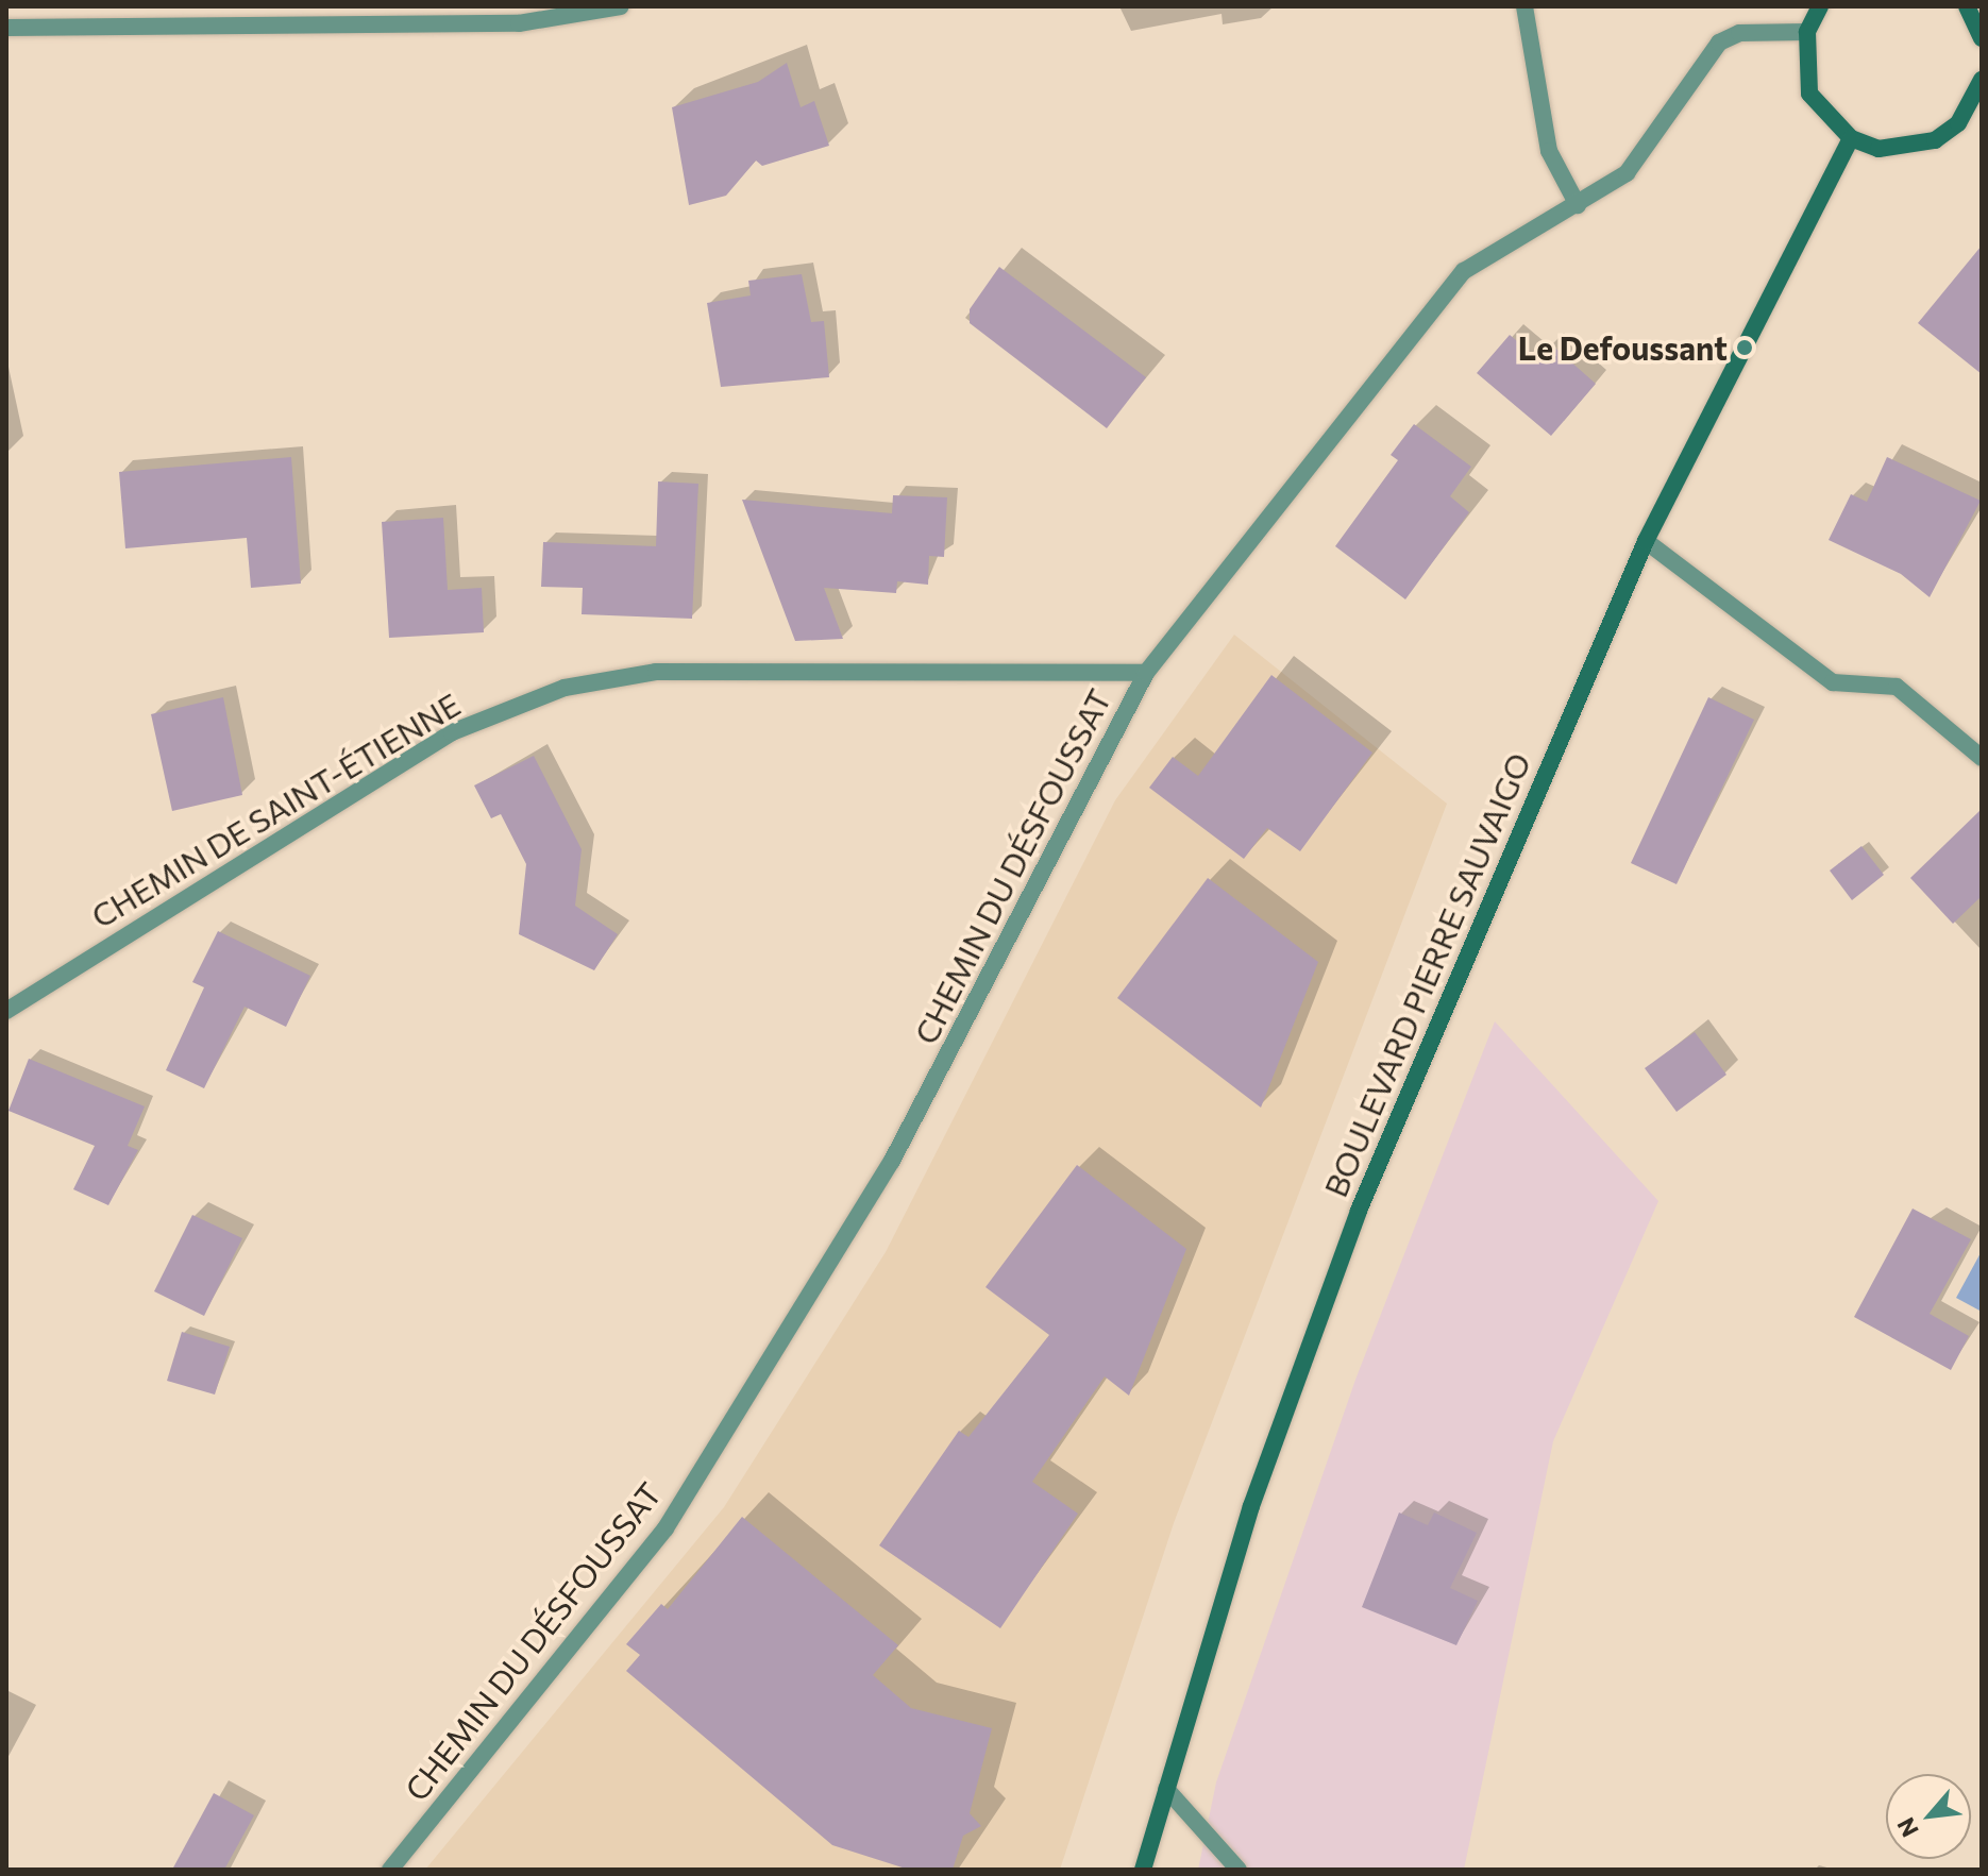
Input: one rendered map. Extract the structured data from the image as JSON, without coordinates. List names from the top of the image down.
{
  "streets": {
    "main road": ["BOULEVARD PIERRE SAUVAIGO"],
    "street": ["CHEMIN DE SAINT-ÉTIENNE", "CHEMIN DU DÉSFOUSSAT"]
  },
  "crossings": [
    ["CHEMIN DE SAINT-ÉTIENNE", "CHEMIN DU DÉSFOUSSAT"]
  ],
  "places": ["Le Defoussant"],
  "north": "bottom left"
}
